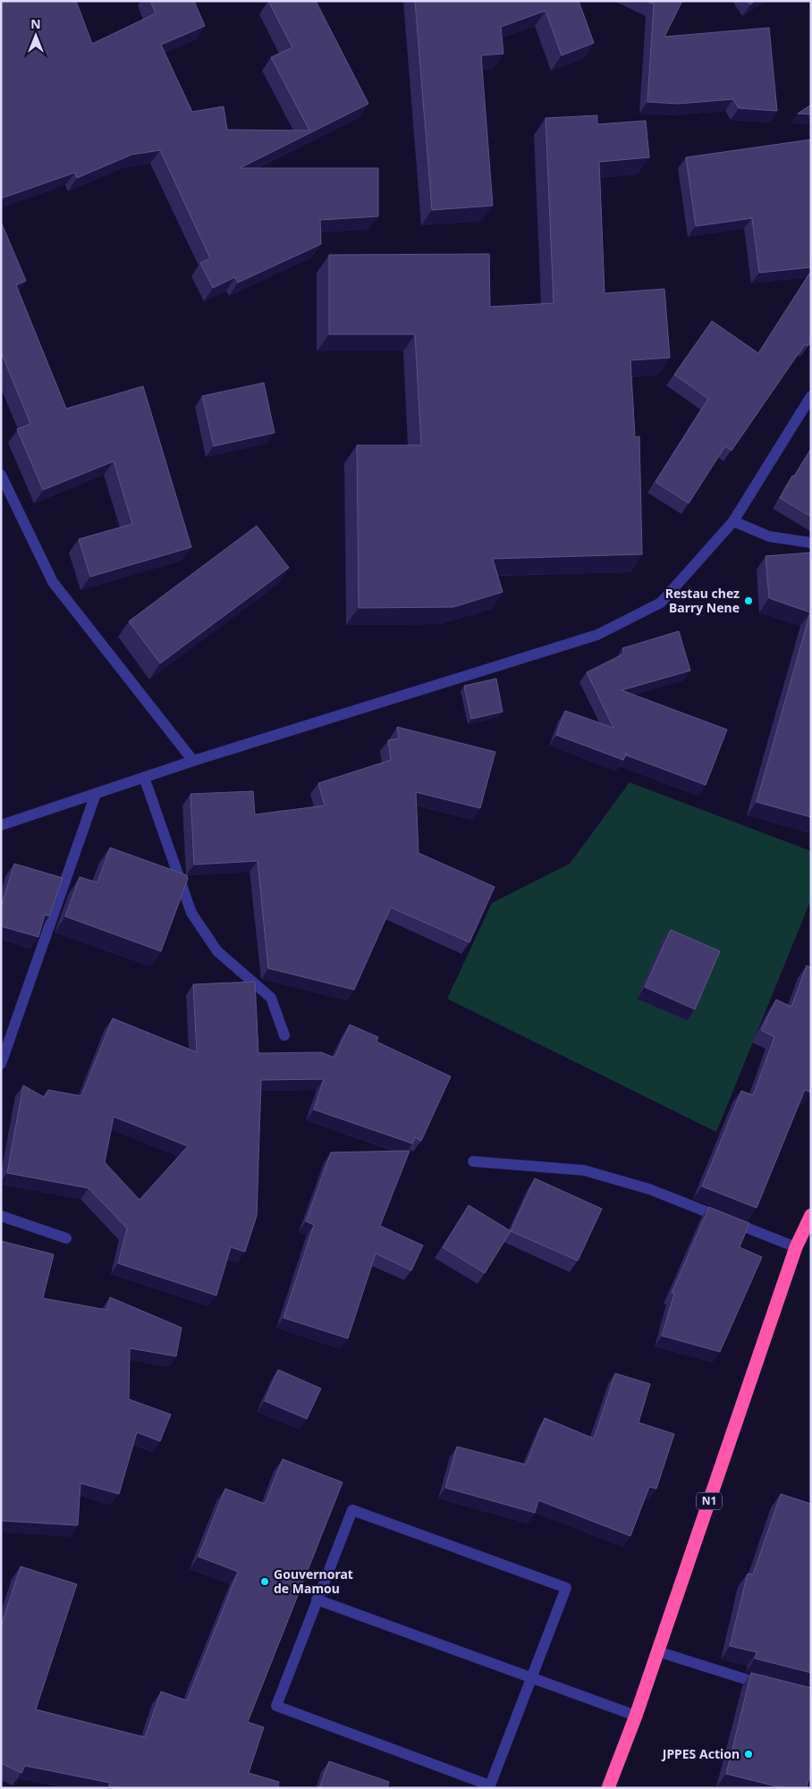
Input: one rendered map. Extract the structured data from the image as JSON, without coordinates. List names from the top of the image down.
{
  "streets": {
    "highway": ["N1"]
  },
  "places": ["Restau chez Barry Nene", "Gouvernorat de Mamou", "JPPES Action"],
  "north": "top"
}
